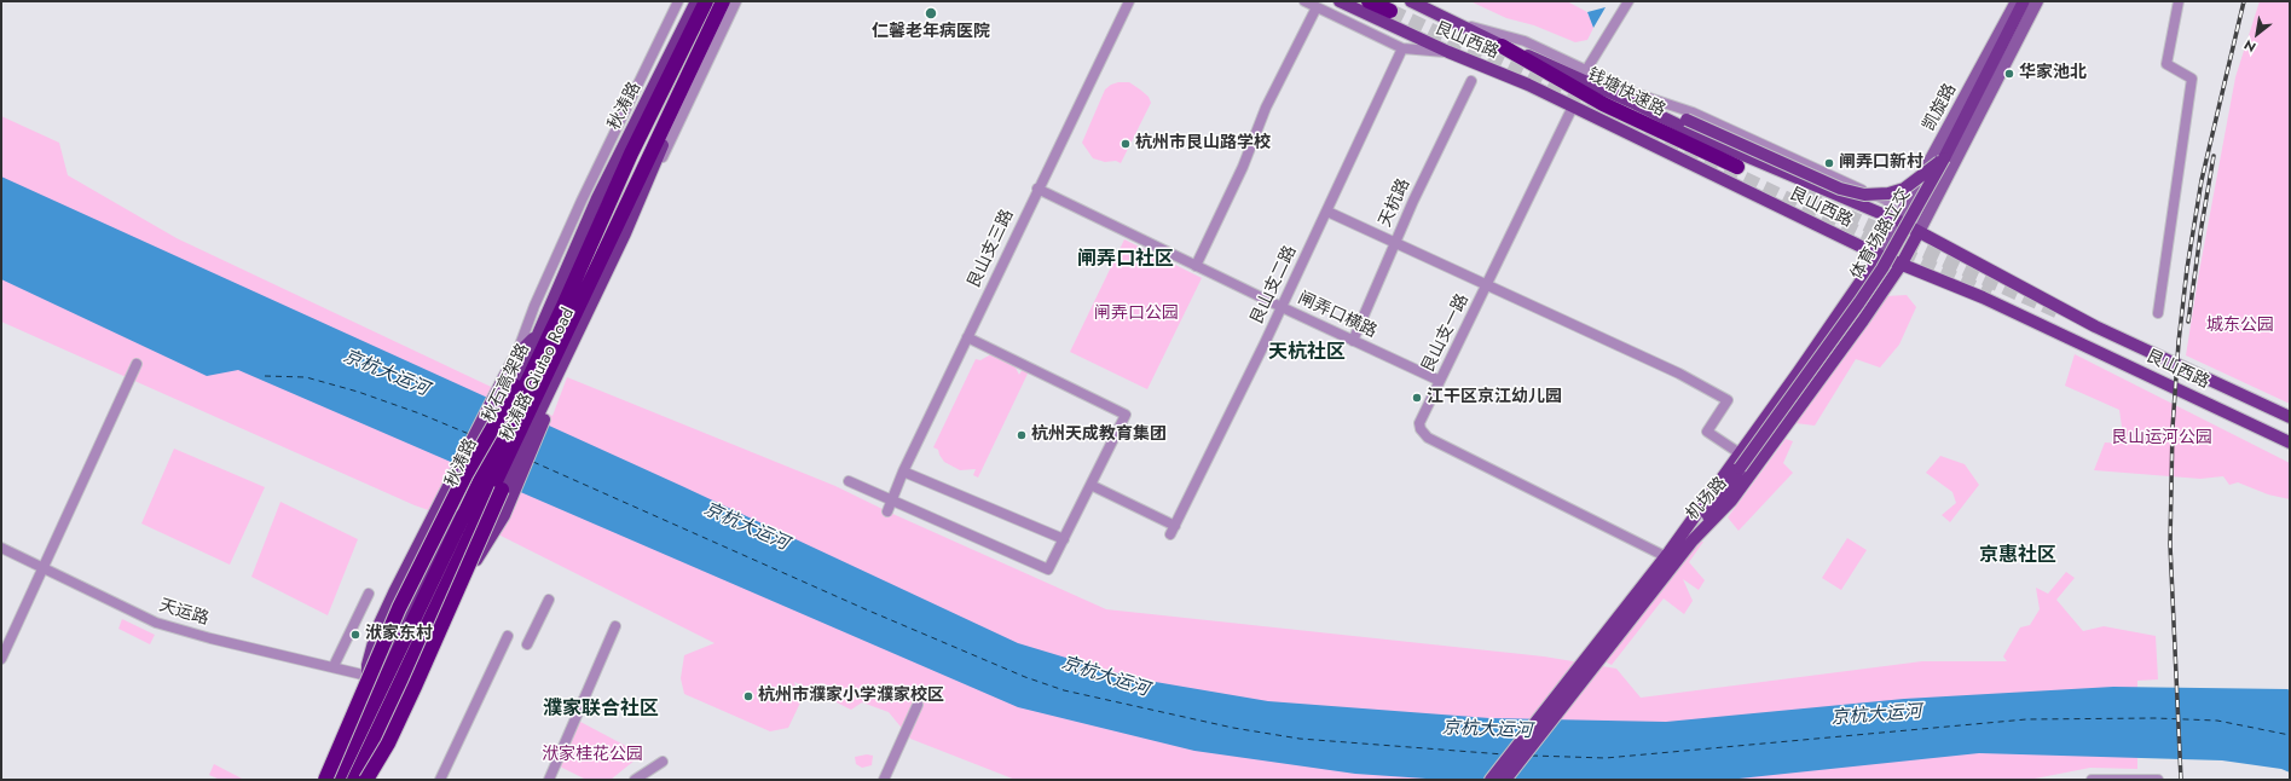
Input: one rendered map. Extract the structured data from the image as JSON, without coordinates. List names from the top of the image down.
{
  "streets": {
    "highway": ["钱塘快速路", "秋石高架路"],
    "main road": [
      "艮山西路",
      "秋涛路",
      "凯旋路",
      "体育场路立交",
      "秋涛路 Qiutao Road",
      "机场路"
    ],
    "street": [
      "天杭路",
      "艮山支三路",
      "艮山支二路",
      "闸弄口横路",
      "艮山支一路",
      "天运路"
    ]
  },
  "crossings": [
    ["艮山西路", "钱塘快速路"],
    ["艮山西路", "凯旋路"],
    ["艮山西路", "艮山支一路"],
    ["艮山西路", "机场路"],
    ["凯旋路", "机场路"],
    ["天杭路", "闸弄口横路"],
    ["体育场路立交", "艮山支一路"],
    ["体育场路立交", "机场路"],
    ["艮山支三路", "闸弄口横路"],
    ["艮山支二路", "闸弄口横路"],
    ["闸弄口横路", "艮山支一路"],
    ["艮山支一路", "机场路"]
  ],
  "districts": [
    "闸弄口社区",
    "天杭社区",
    "京惠社区",
    "濮家联合社区"
  ],
  "water": ["京杭大运河"],
  "parks": [
    "闸弄口公园",
    "城东公园",
    "艮山运河公园",
    "洑家桂花公园"
  ],
  "places": [
    "仁馨老年病医院",
    "华家池北",
    "杭州市艮山路学校",
    "闸弄口新村",
    "江干区京江幼儿园",
    "杭州天成教育集团",
    "洑家东村",
    "杭州市濮家小学濮家校区"
  ],
  "north": "bottom left"
}
